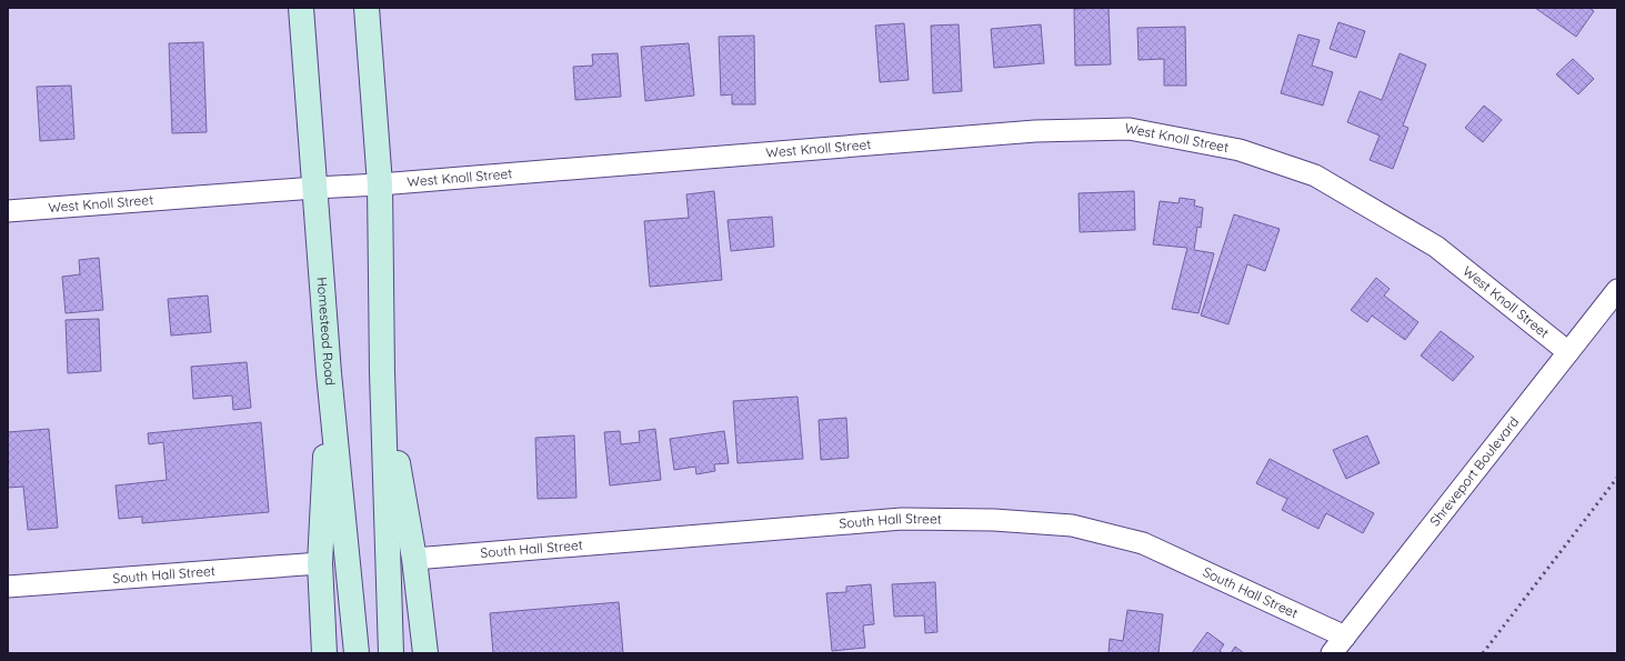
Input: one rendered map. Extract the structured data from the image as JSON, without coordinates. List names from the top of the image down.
{
  "streets": {
    "main road": ["Homestead Road"],
    "street": ["West Knoll Street", "Shreveport Boulevard", "South Hall Street"]
  },
  "crossings": [
    ["West Knoll Street", "Homestead Road"],
    ["West Knoll Street", "Shreveport Boulevard"],
    ["Shreveport Boulevard", "South Hall Street"]
  ]
}
